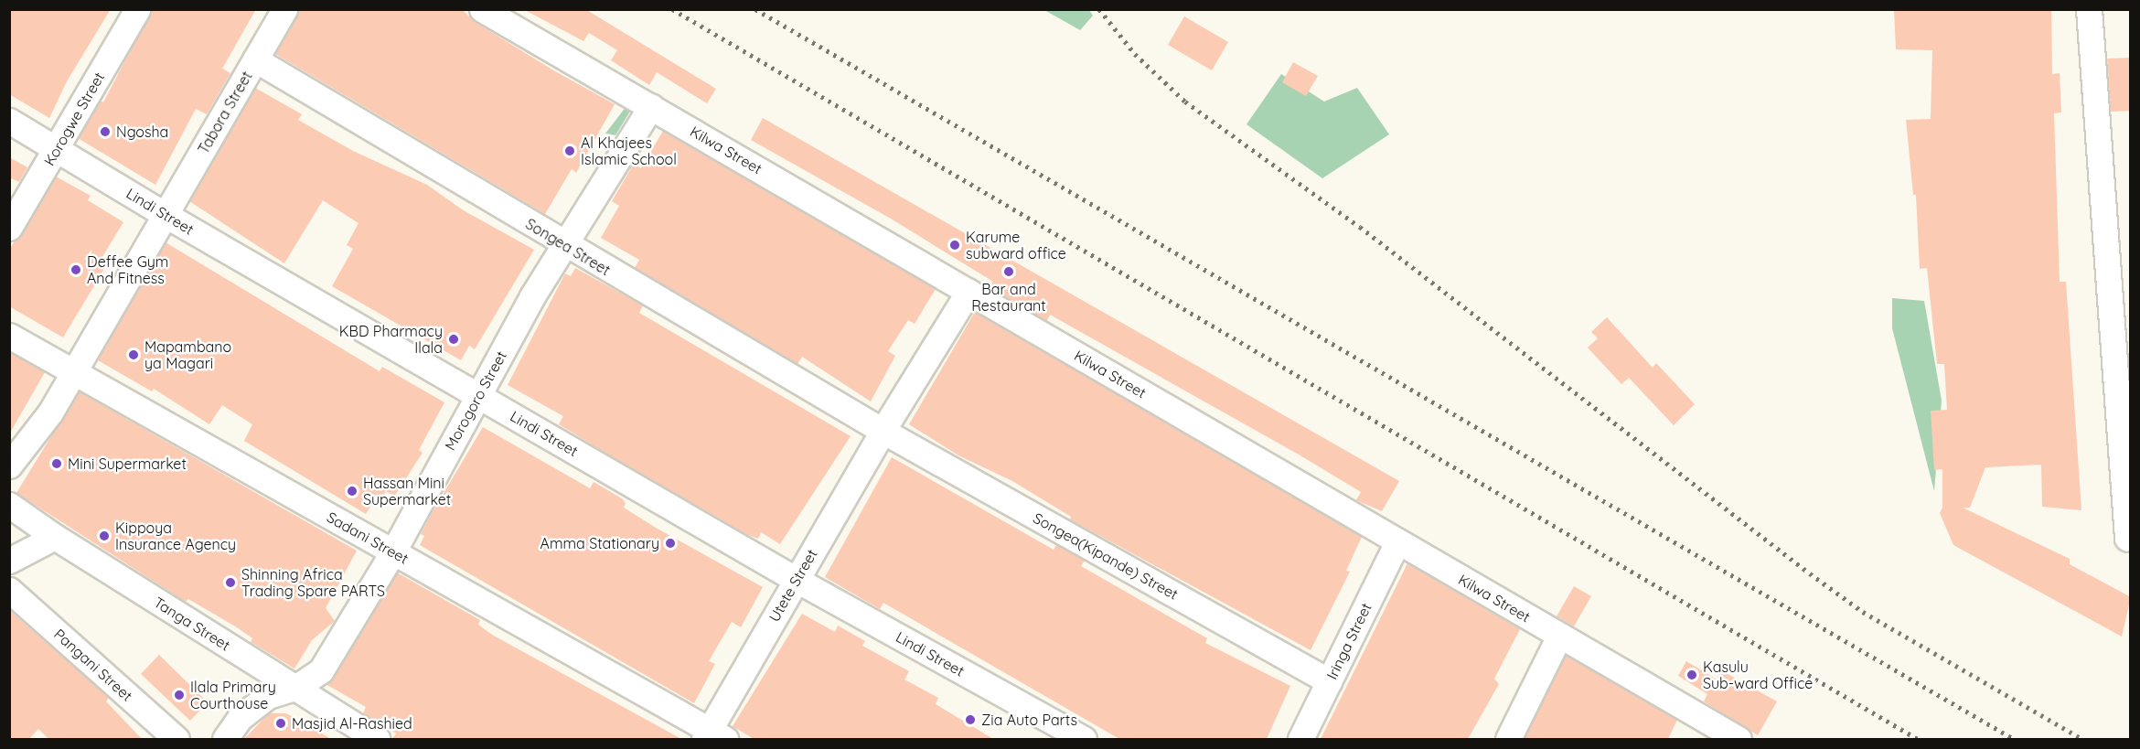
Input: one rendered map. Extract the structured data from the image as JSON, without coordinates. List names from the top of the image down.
{
  "streets": {
    "street": [
      "Tabora Street",
      "Korogwe Street",
      "Kilwa Street",
      "Lindi Street",
      "Songea Street",
      "Morogoro Street",
      "Sadani Street",
      "Songea(Kipande) Street",
      "Utete Street",
      "Tanga Street",
      "Iringa Street",
      "Pangani Street"
    ]
  },
  "crossings": [
    ["Tabora Street", "Lindi Street"],
    ["Tabora Street", "Songea Street"],
    ["Tabora Street", "Sadani Street"],
    ["Korogwe Street", "Lindi Street"],
    ["Kilwa Street", "Morogoro Street"],
    ["Kilwa Street", "Utete Street"],
    ["Kilwa Street", "Iringa Street"],
    ["Lindi Street", "Morogoro Street"],
    ["Lindi Street", "Utete Street"],
    ["Songea Street", "Morogoro Street"],
    ["Songea Street", "Songea(Kipande) Street"],
    ["Songea Street", "Utete Street"],
    ["Morogoro Street", "Sadani Street"],
    ["Morogoro Street", "Tanga Street"],
    ["Sadani Street", "Utete Street"],
    ["Songea(Kipande) Street", "Utete Street"],
    ["Songea(Kipande) Street", "Iringa Street"]
  ],
  "places": [
    "Ngosha",
    "Al Khajees Islamic School",
    "Karume subward office",
    "Deffee Gym And Fitness",
    "Bar and Restaurant",
    "KBD Pharmacy Ilala",
    "Mapambano ya Magari",
    "Mini Supermarket",
    "Hassan Mini Supermarket",
    "Kippoya Insurance Agency",
    "Amma Stationary",
    "Shinning Africa Trading Spare PARTS",
    "Kasulu Sub-ward Office",
    "Ilala Primary Courthouse",
    "Zia Auto Parts",
    "Masjid Al-Rashied"
  ]
}
